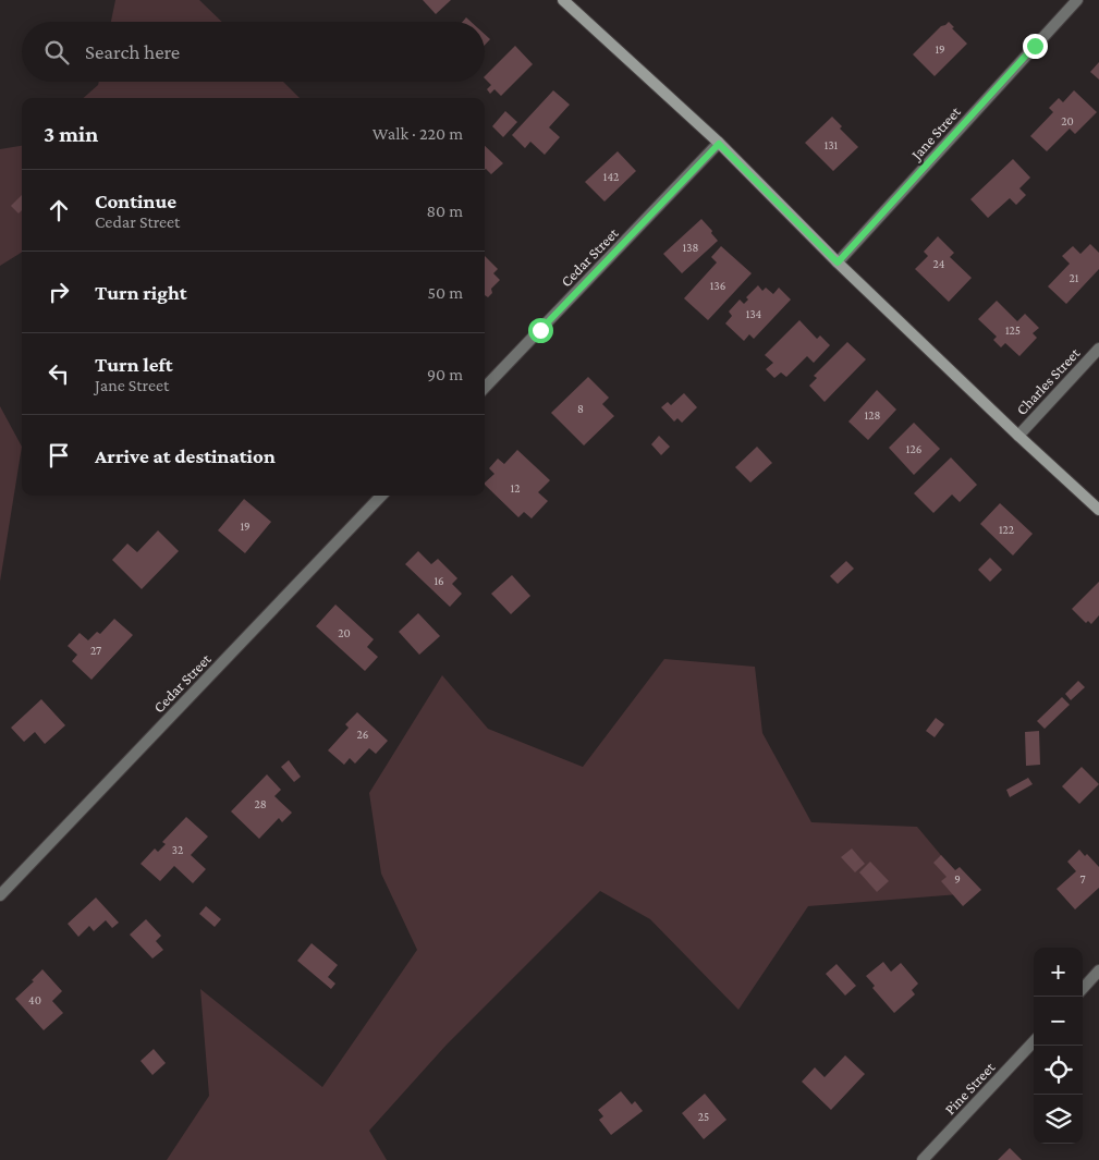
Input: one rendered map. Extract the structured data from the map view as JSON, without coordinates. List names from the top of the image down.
{
  "streets": {
    "street": [
      "Jane Street",
      "Cedar Street",
      "Charles Street",
      "Pine Street"
    ]
  },
  "house_numbers": [
    "19",
    "20",
    "131",
    "142",
    "138",
    "24",
    "21",
    "136",
    "134",
    "125",
    "8",
    "128",
    "126",
    "12",
    "19",
    "122",
    "16",
    "20",
    "27",
    "26",
    "28",
    "32",
    "9",
    "7",
    "40",
    "25"
  ],
  "page": {
    "search": "Search here",
    "heading": ["3 min", "Walk · 220 m"],
    "list": [
      ["Continue", "Cedar Street", "80 m"],
      ["Turn right", "50 m"],
      ["Turn left", "Jane Street", "90 m"],
      "Arrive at destination"
    ],
    "map_buttons": ["+", "−"]
  }
}
